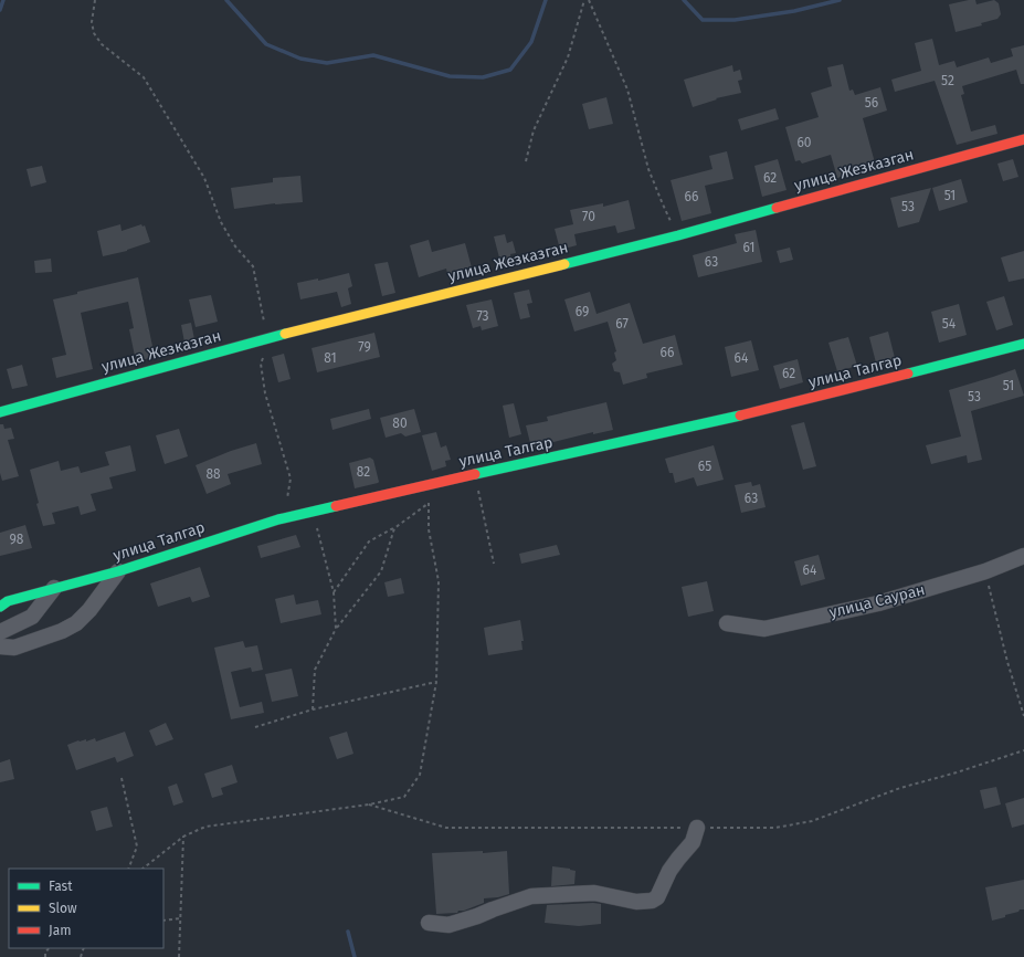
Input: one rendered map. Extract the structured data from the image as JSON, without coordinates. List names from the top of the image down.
{
  "streets": {
    "street": ["улица Жезказган", "улица Талгар", "улица Сауран"]
  },
  "house_numbers": [
    "52",
    "56",
    "60",
    "62",
    "51",
    "66",
    "53",
    "70",
    "61",
    "63",
    "69",
    "73",
    "67",
    "54",
    "79",
    "66",
    "81",
    "64",
    "62",
    "51",
    "53",
    "80",
    "65",
    "82",
    "88",
    "63",
    "98",
    "64"
  ],
  "legend": ["Fast", "Slow", "Jam"]
}
